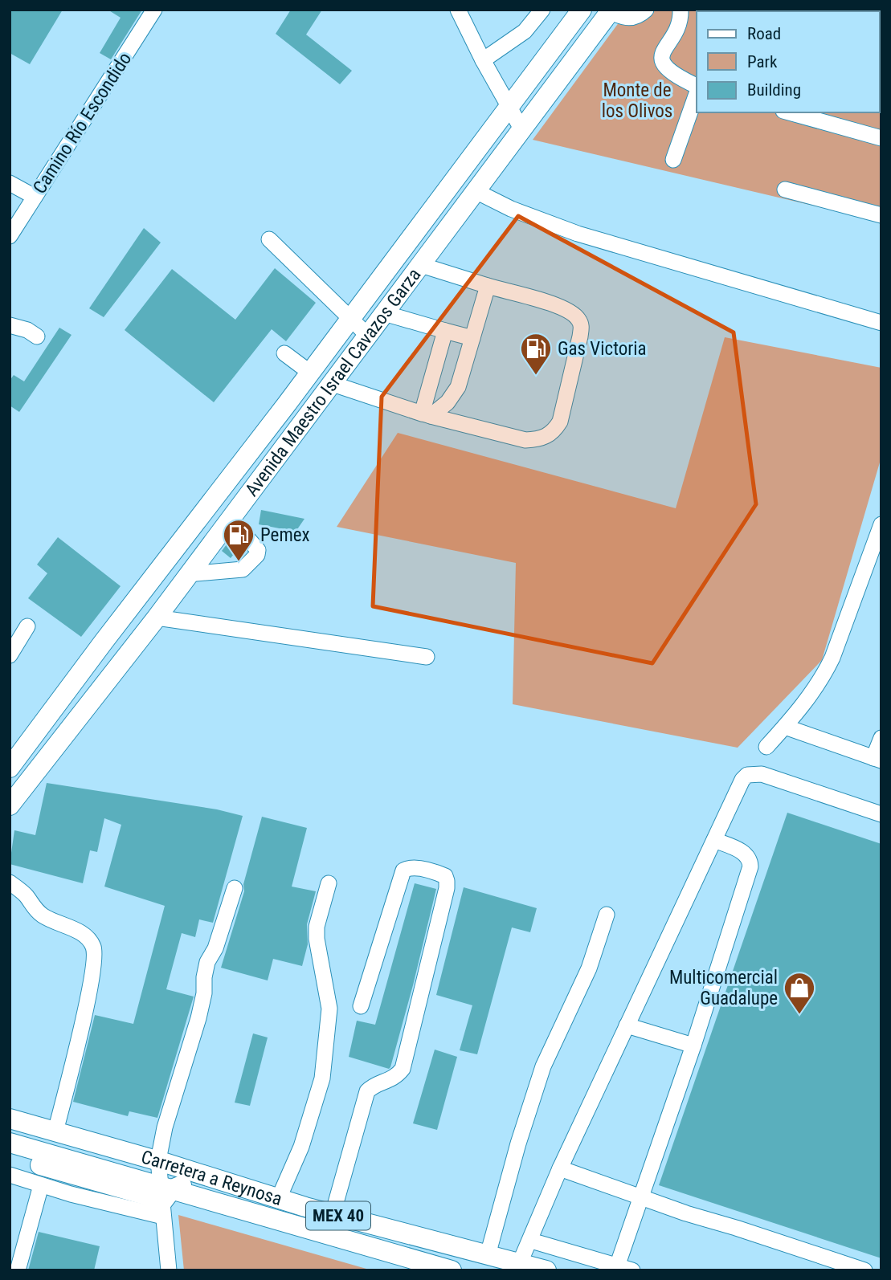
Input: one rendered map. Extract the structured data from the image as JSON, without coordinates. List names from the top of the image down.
{
  "streets": {
    "main road": ["Avenida Maestro Israel Cavazos Garza", "Carretera a Reynosa", "MEX 40"],
    "street": ["Camino Río Escondido"]
  },
  "parks": ["Monte de los Olivos"],
  "places": {
    "fuel station": ["Gas Victoria", "Pemex"],
    "shop": ["Multicomercial Guadalupe"]
  },
  "legend": ["Road", "Park", "Building"]
}
